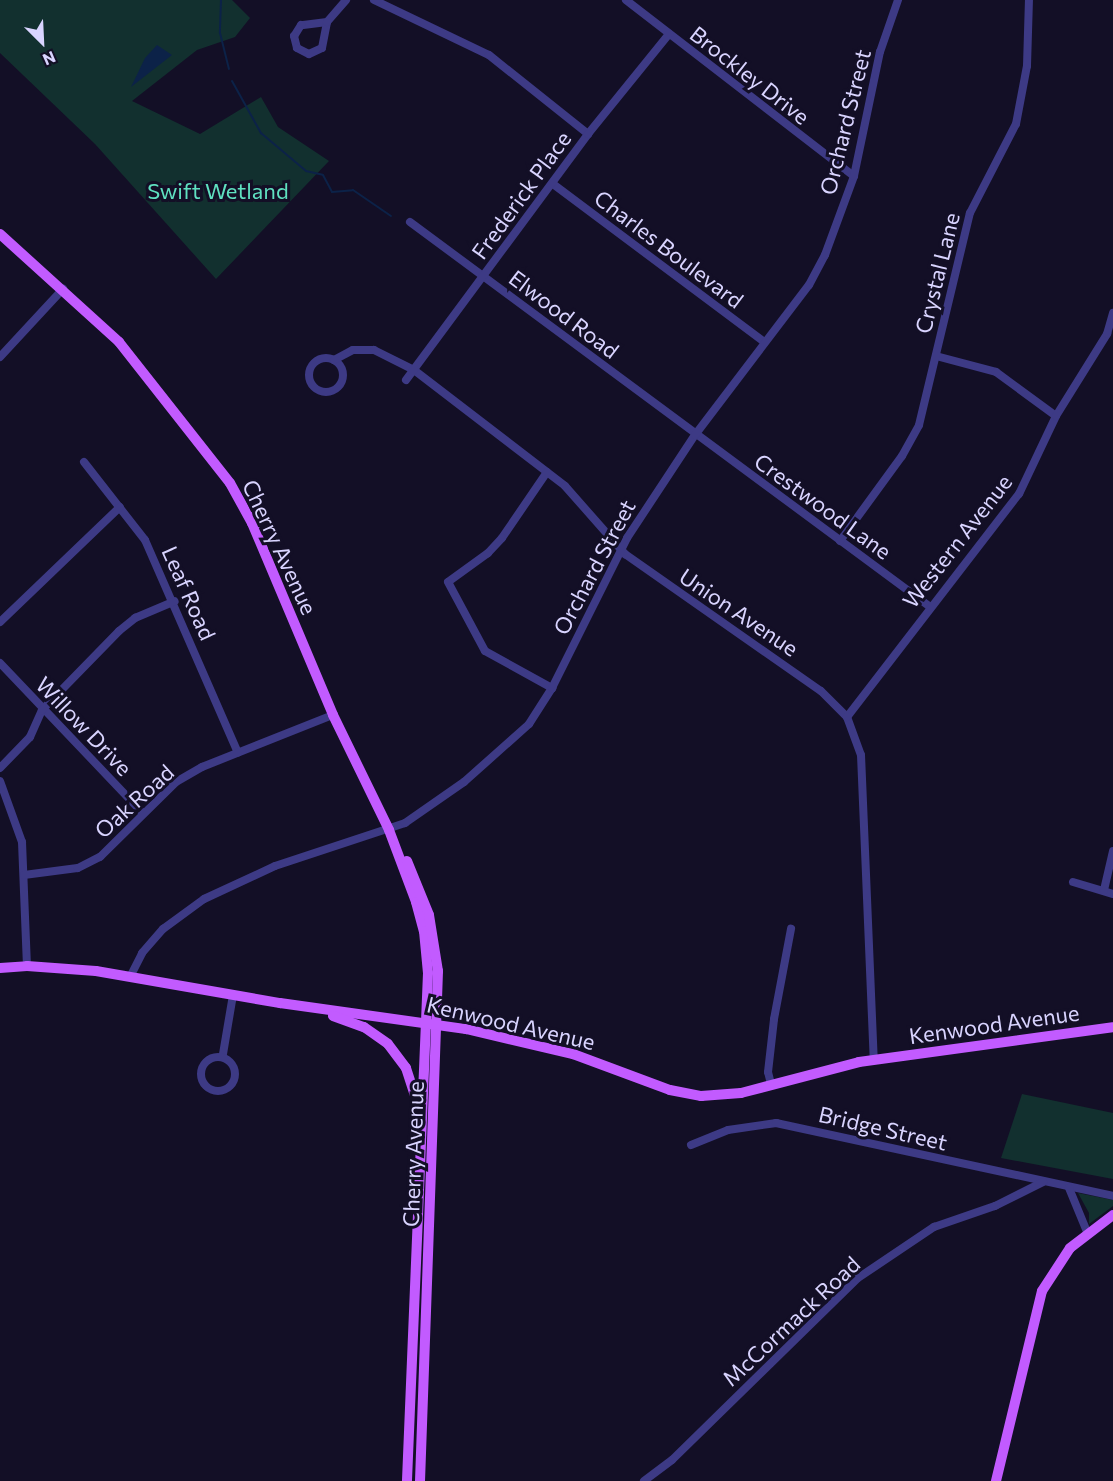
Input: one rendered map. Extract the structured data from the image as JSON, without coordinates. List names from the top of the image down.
{
  "streets": {
    "main road": ["Cherry Avenue", "Kenwood Avenue"],
    "street": [
      "Brockley Drive",
      "Orchard Street",
      "Frederick Place",
      "Charles Boulevard",
      "Crystal Lane",
      "Elwood Road",
      "Crestwood Lane",
      "Western Avenue",
      "Leaf Road",
      "Union Avenue",
      "Willow Drive",
      "Oak Road",
      "Bridge Street",
      "McCormack Road"
    ]
  },
  "crossings": [
    ["Brockley Drive", "Orchard Street"],
    ["Brockley Drive", "Frederick Place"],
    ["Orchard Street", "Charles Boulevard"],
    ["Orchard Street", "Elwood Road"],
    ["Orchard Street", "Crestwood Lane"],
    ["Orchard Street", "Cherry Avenue"],
    ["Orchard Street", "Union Avenue"],
    ["Orchard Street", "Kenwood Avenue"],
    ["Frederick Place", "Charles Boulevard"],
    ["Frederick Place", "Elwood Road"],
    ["Frederick Place", "Union Avenue"],
    ["Crystal Lane", "Crestwood Lane"],
    ["Elwood Road", "Crestwood Lane"],
    ["Crestwood Lane", "Western Avenue"],
    ["Western Avenue", "Union Avenue"],
    ["Cherry Avenue", "Oak Road"],
    ["Cherry Avenue", "Kenwood Avenue"],
    ["Leaf Road", "Oak Road"],
    ["Union Avenue", "Kenwood Avenue"],
    ["Willow Drive", "Oak Road"],
    ["Bridge Street", "McCormack Road"]
  ],
  "parks": ["Swift Wetland"],
  "north": "bottom right"
}
